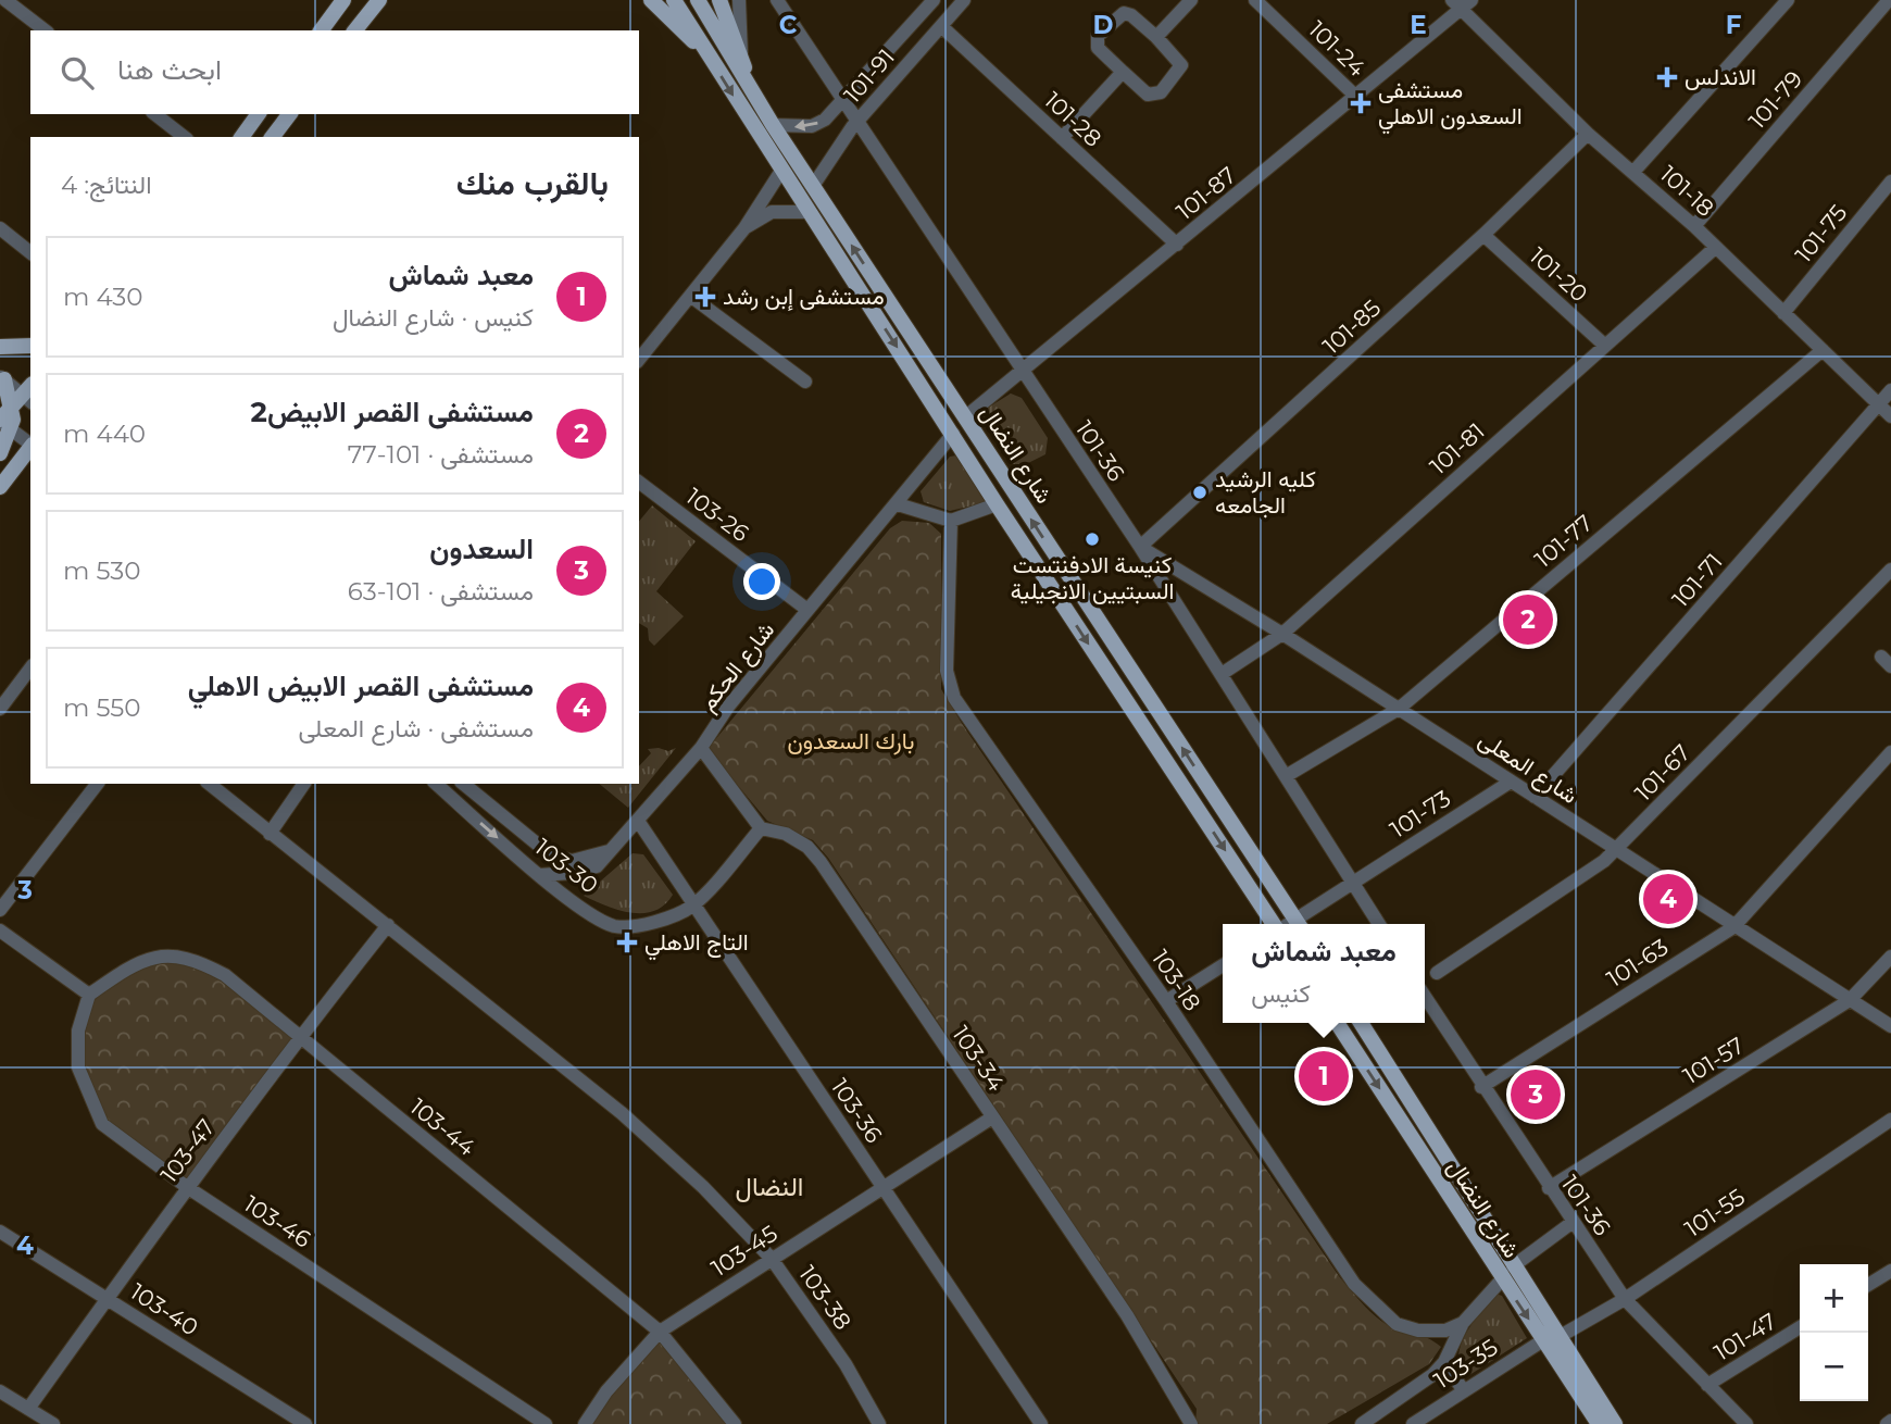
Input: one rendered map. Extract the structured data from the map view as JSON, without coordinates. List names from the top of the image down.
{
  "streets": {
    "main road": ["شارع النضال"],
    "street": [
      "101-24",
      "101-91",
      "101-79",
      "101-28",
      "101-18",
      "101-87",
      "101-75",
      "101-20",
      "101-85",
      "101-81",
      "101-36",
      "103-26",
      "101-77",
      "101-71",
      "شارع الحكم",
      "شارع المعلى",
      "101-67",
      "101-73",
      "103-30",
      "101-63",
      "103-18",
      "103-34",
      "101-57",
      "103-36",
      "103-44",
      "103-47",
      "101-55",
      "103-46",
      "103-45",
      "103-38",
      "103-40",
      "101-47",
      "103-35"
    ]
  },
  "crossings": [
    ["101-24", "101-87"],
    ["101-91", "101-28"],
    ["101-91", "101-36"],
    ["101-91", "شارع النضال"],
    ["101-79", "101-18"],
    ["101-28", "101-87"],
    ["101-18", "101-87"],
    ["101-18", "101-75"],
    ["101-18", "101-85"],
    ["101-18", "101-81"],
    ["101-18", "101-77"],
    ["101-18", "101-71"],
    ["101-87", "101-36"],
    ["101-87", "شارع النضال"],
    ["101-20", "101-85"],
    ["101-20", "101-81"],
    ["101-85", "101-36"],
    ["101-85", "شارع المعلى"],
    ["101-81", "101-36"],
    ["101-81", "شارع المعلى"],
    ["101-36", "101-77"],
    ["101-36", "شارع المعلى"],
    ["101-36", "101-73"],
    ["101-36", "101-63"],
    ["101-36", "101-57"],
    ["101-36", "101-55"],
    ["101-36", "101-47"],
    ["شارع النضال", "شارع الحكم"],
    ["شارع النضال", "101-73"],
    ["شارع النضال", "101-55"],
    ["شارع النضال", "103-35"],
    ["103-26", "شارع الحكم"],
    ["101-77", "شارع المعلى"],
    ["101-71", "شارع المعلى"],
    ["شارع الحكم", "103-30"],
    ["شارع الحكم", "103-36"],
    ["شارع المعلى", "101-67"],
    ["شارع المعلى", "101-73"],
    ["شارع المعلى", "101-63"],
    ["شارع المعلى", "101-57"],
    ["103-30", "103-36"],
    ["103-34", "103-45"],
    ["103-36", "103-45"],
    ["103-44", "103-47"],
    ["103-44", "103-46"],
    ["103-44", "103-45"],
    ["103-47", "103-46"],
    ["103-47", "103-38"],
    ["103-47", "103-40"],
    ["101-55", "103-35"],
    ["103-45", "103-38"]
  ],
  "districts": ["النضال"],
  "parks": ["بارك السعدون"],
  "places": {
    "health": [
      "الاندلس",
      "مستشفى السعدون الاهلي",
      "مستشفى إبن رشد",
      "التاج الاهلي"
    ],
    "other": ["كليه الرشيد الجامعه", "كنيسة الادفنتست السبتيين الانجيلية"]
  },
  "page": {
    "search": "ابحث هنا",
    "heading": ["بالقرب منك", "النتائج: 4"],
    "list": [
      {
        "mark": "1",
        "name": "معبد شماش",
        "note": "كنيس · شارع النضال",
        "value": "430 m"
      },
      {
        "mark": "2",
        "name": "مستشفى القصر الابيض2",
        "note": "مستشفى · 101-77",
        "value": "440 m"
      },
      {
        "mark": "3",
        "name": "السعدون",
        "note": "مستشفى · 101-63",
        "value": "530 m"
      },
      {
        "mark": "4",
        "name": "مستشفى القصر الابيض الاهلي",
        "note": "مستشفى · شارع المعلى",
        "value": "550 m"
      }
    ],
    "pins": [
      "2",
      "4",
      "1",
      "3"
    ],
    "popup": ["معبد شماش", "كنيس"],
    "map_buttons": ["+", "−"]
  },
  "grid": {
    "columns": [
      "C",
      "D",
      "E",
      "F"
    ],
    "rows": ["3", "4"]
  }
}
